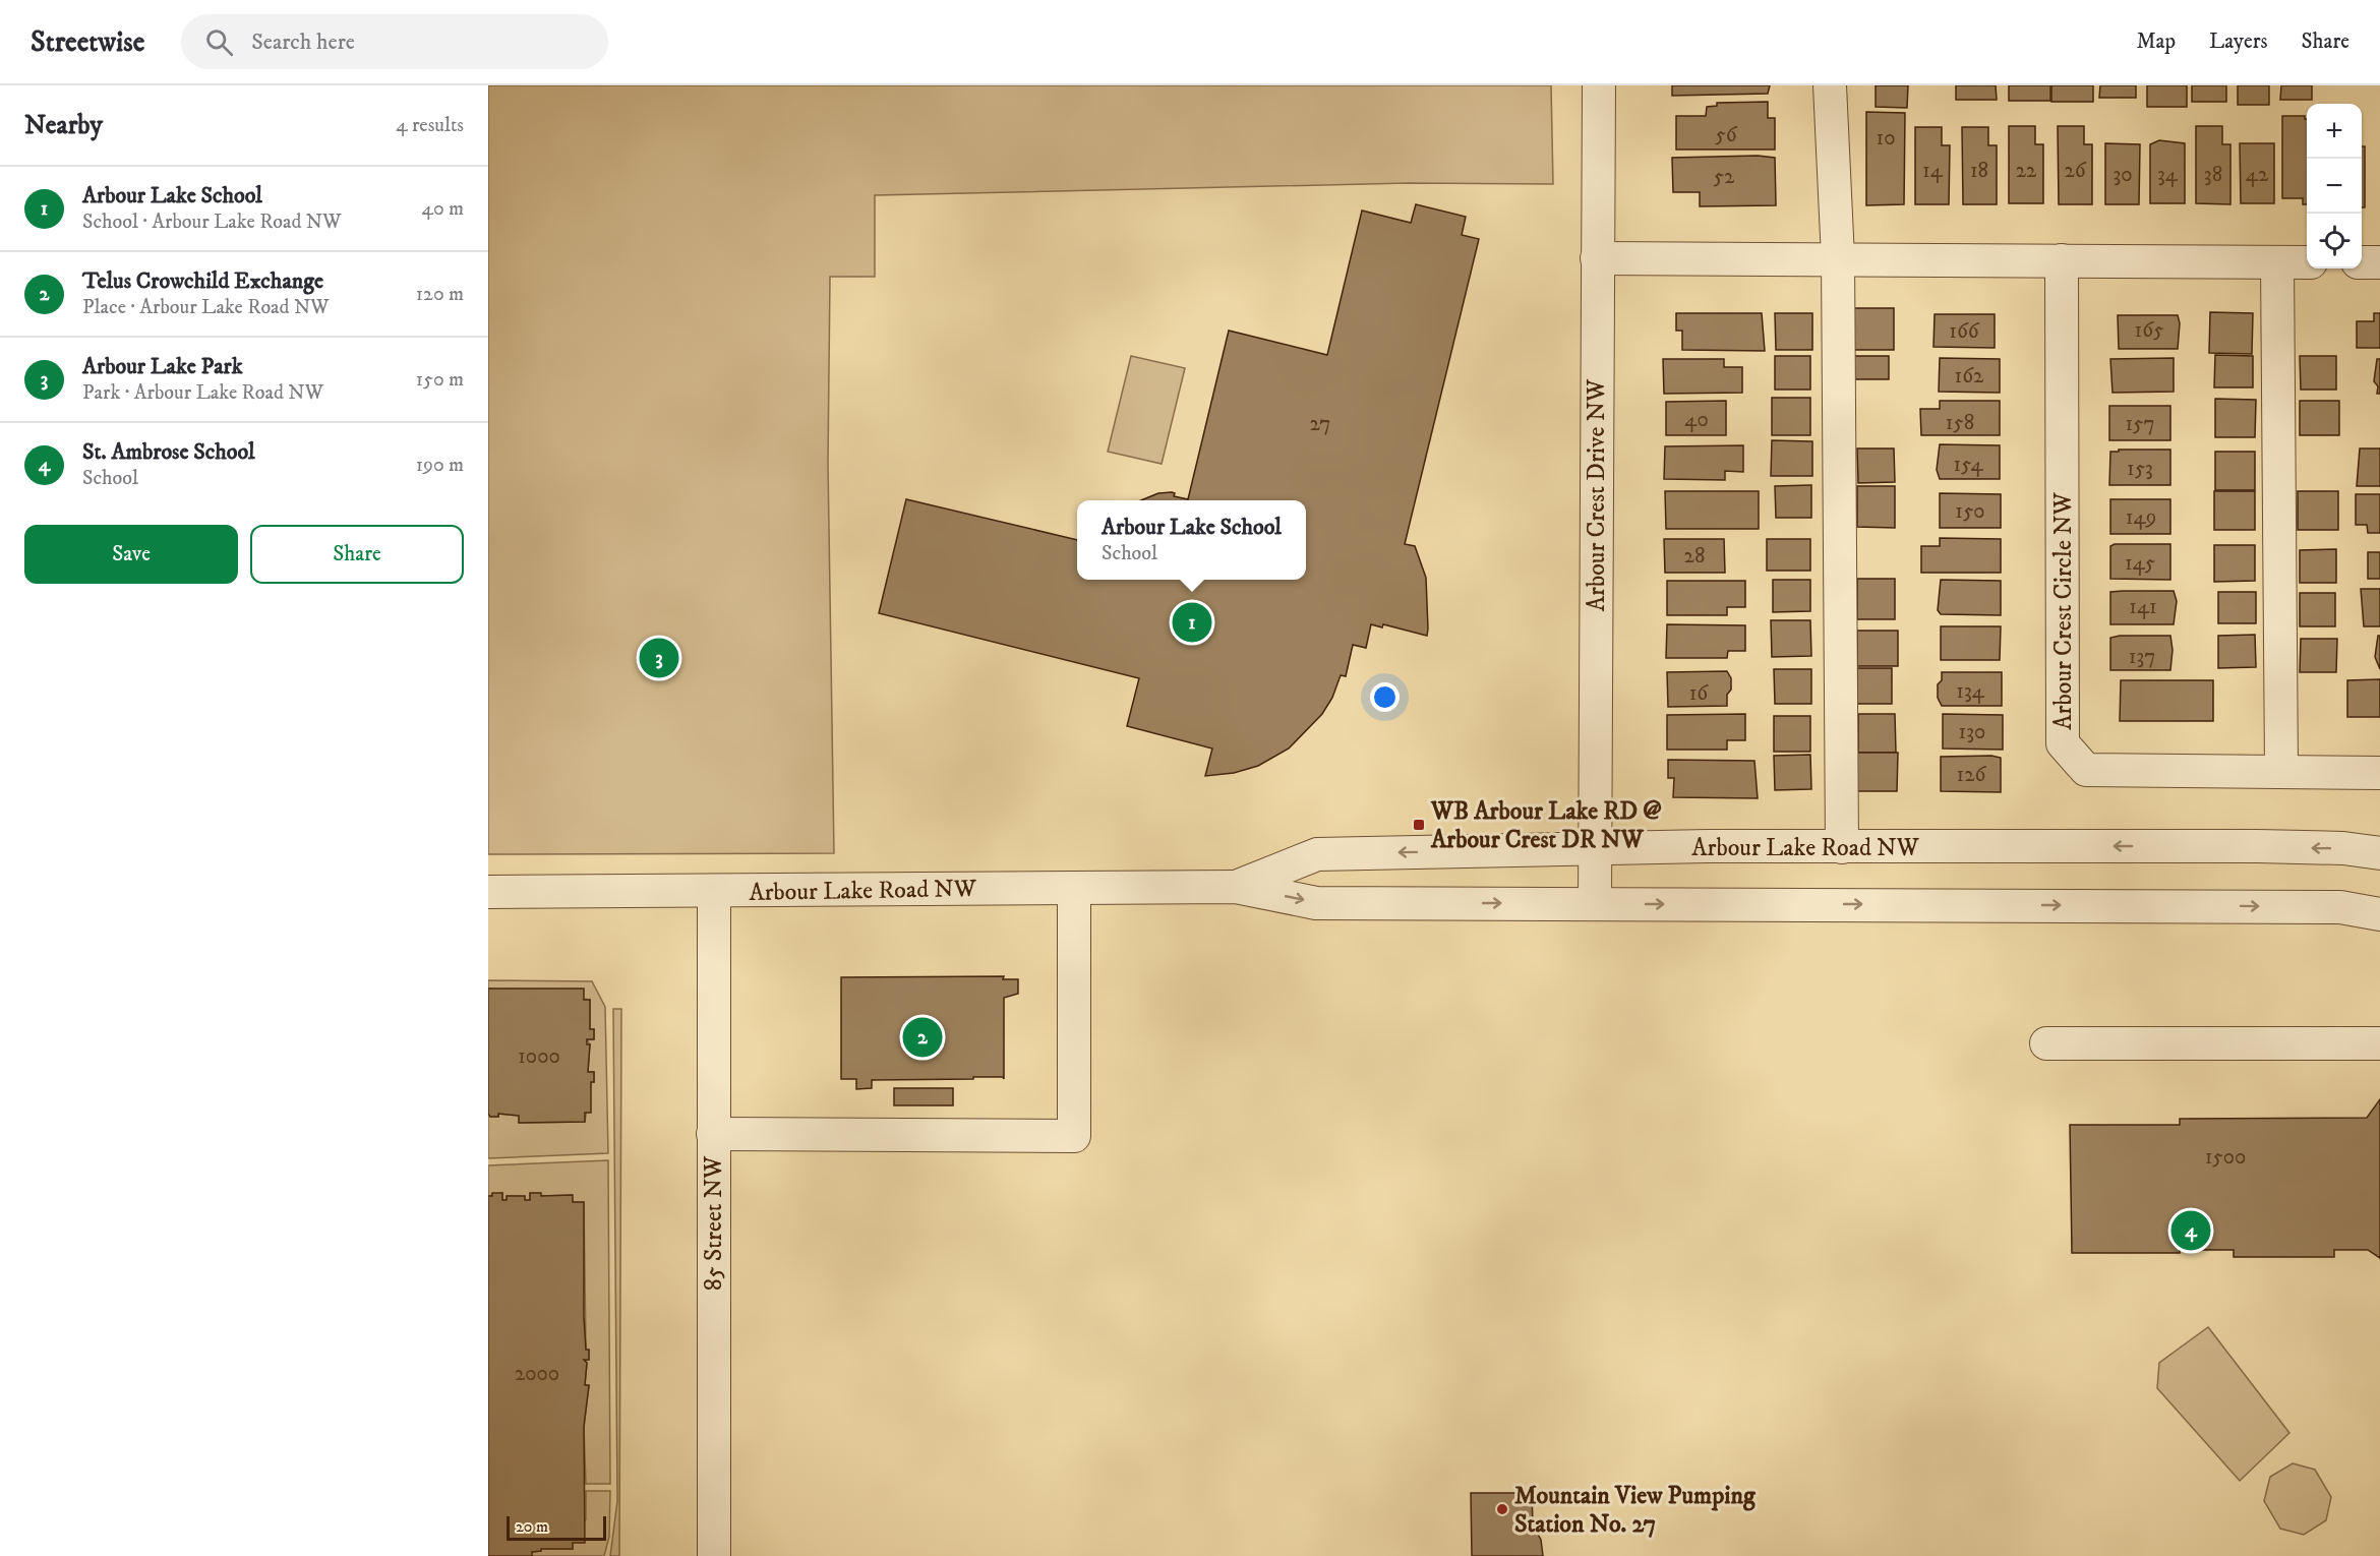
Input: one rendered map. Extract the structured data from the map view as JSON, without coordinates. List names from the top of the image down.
{
  "streets": {
    "street": [
      "Arbour Crest Drive NW",
      "Arbour Crest Circle NW",
      "Arbour Lake Road NW",
      "85 Street NW"
    ]
  },
  "crossings": [
    ["Arbour Crest Drive NW", "Arbour Lake Road NW"],
    ["Arbour Lake Road NW", "85 Street NW"]
  ],
  "places": {
    "transit": ["WB Arbour Lake RD @ Arbour Crest DR NW"],
    "other": ["Mountain View Pumping Station No. 27"]
  },
  "house_numbers": [
    "56",
    "10",
    "14",
    "18",
    "22",
    "26",
    "30",
    "34",
    "38",
    "42",
    "52",
    "165",
    "166",
    "162",
    "40",
    "158",
    "27",
    "157",
    "154",
    "153",
    "150",
    "149",
    "28",
    "145",
    "141",
    "137",
    "134",
    "16",
    "130",
    "126",
    "1000",
    "1500",
    "2000"
  ],
  "scale_bar": "20 m",
  "page": {
    "header": "Streetwise",
    "search": "Search here",
    "nav": ["Map", "Layers", "Share"],
    "heading": ["Nearby", "4 results"],
    "map_buttons": ["+", "−"],
    "list": [
      {
        "mark": "1",
        "name": "Arbour Lake School",
        "note": "School · Arbour Lake Road NW",
        "value": "40 m"
      },
      {
        "mark": "2",
        "name": "Telus Crowchild Exchange",
        "note": "Place · Arbour Lake Road NW",
        "value": "120 m"
      },
      {
        "mark": "3",
        "name": "Arbour Lake Park",
        "note": "Park · Arbour Lake Road NW",
        "value": "150 m"
      },
      {
        "mark": "4",
        "name": "St. Ambrose School",
        "note": "School",
        "value": "190 m"
      }
    ],
    "popup": ["Arbour Lake School", "School"],
    "buttons": ["Save", "Share"],
    "pins": [
      "1",
      "3",
      "2",
      "4"
    ],
    "scale": "20 m"
  }
}
